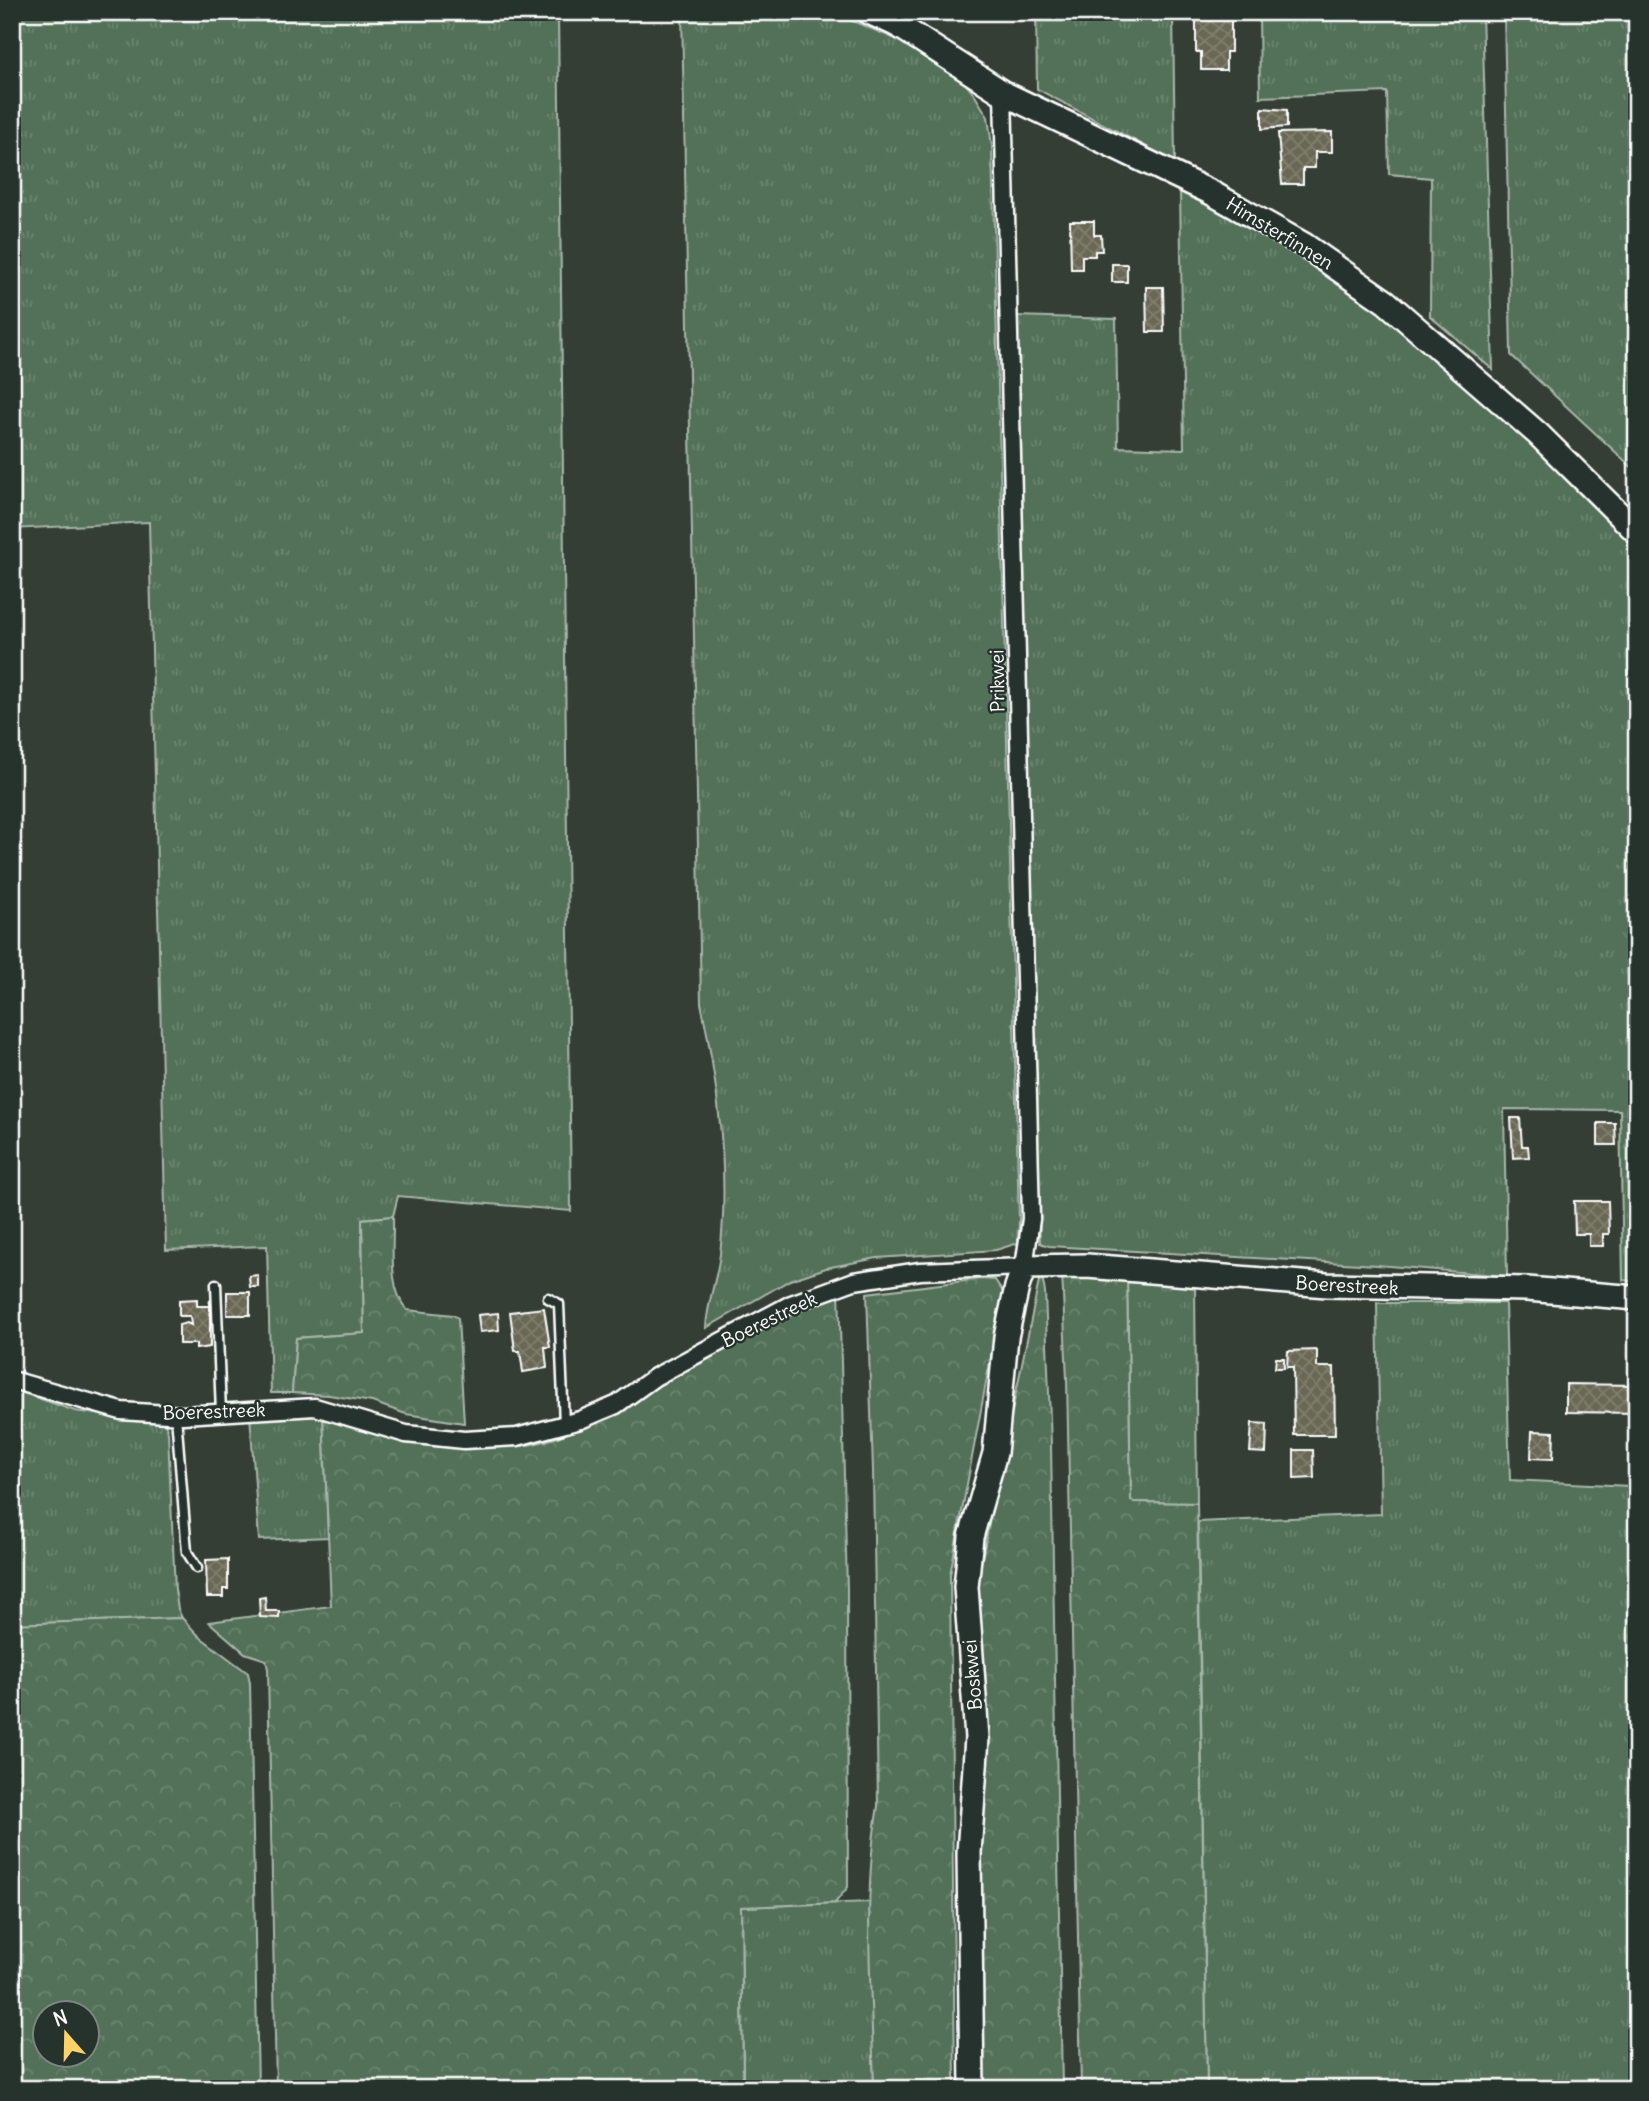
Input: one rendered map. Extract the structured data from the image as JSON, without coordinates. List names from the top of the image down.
{
  "streets": {
    "street": [
      "Himsterfinnen",
      "Prikwei",
      "Boerestreek",
      "Boskwei"
    ]
  },
  "crossings": [
    ["Himsterfinnen", "Prikwei"],
    ["Prikwei", "Boerestreek"],
    ["Prikwei", "Boskwei"],
    ["Boerestreek", "Boskwei"]
  ],
  "north": "top"
}
